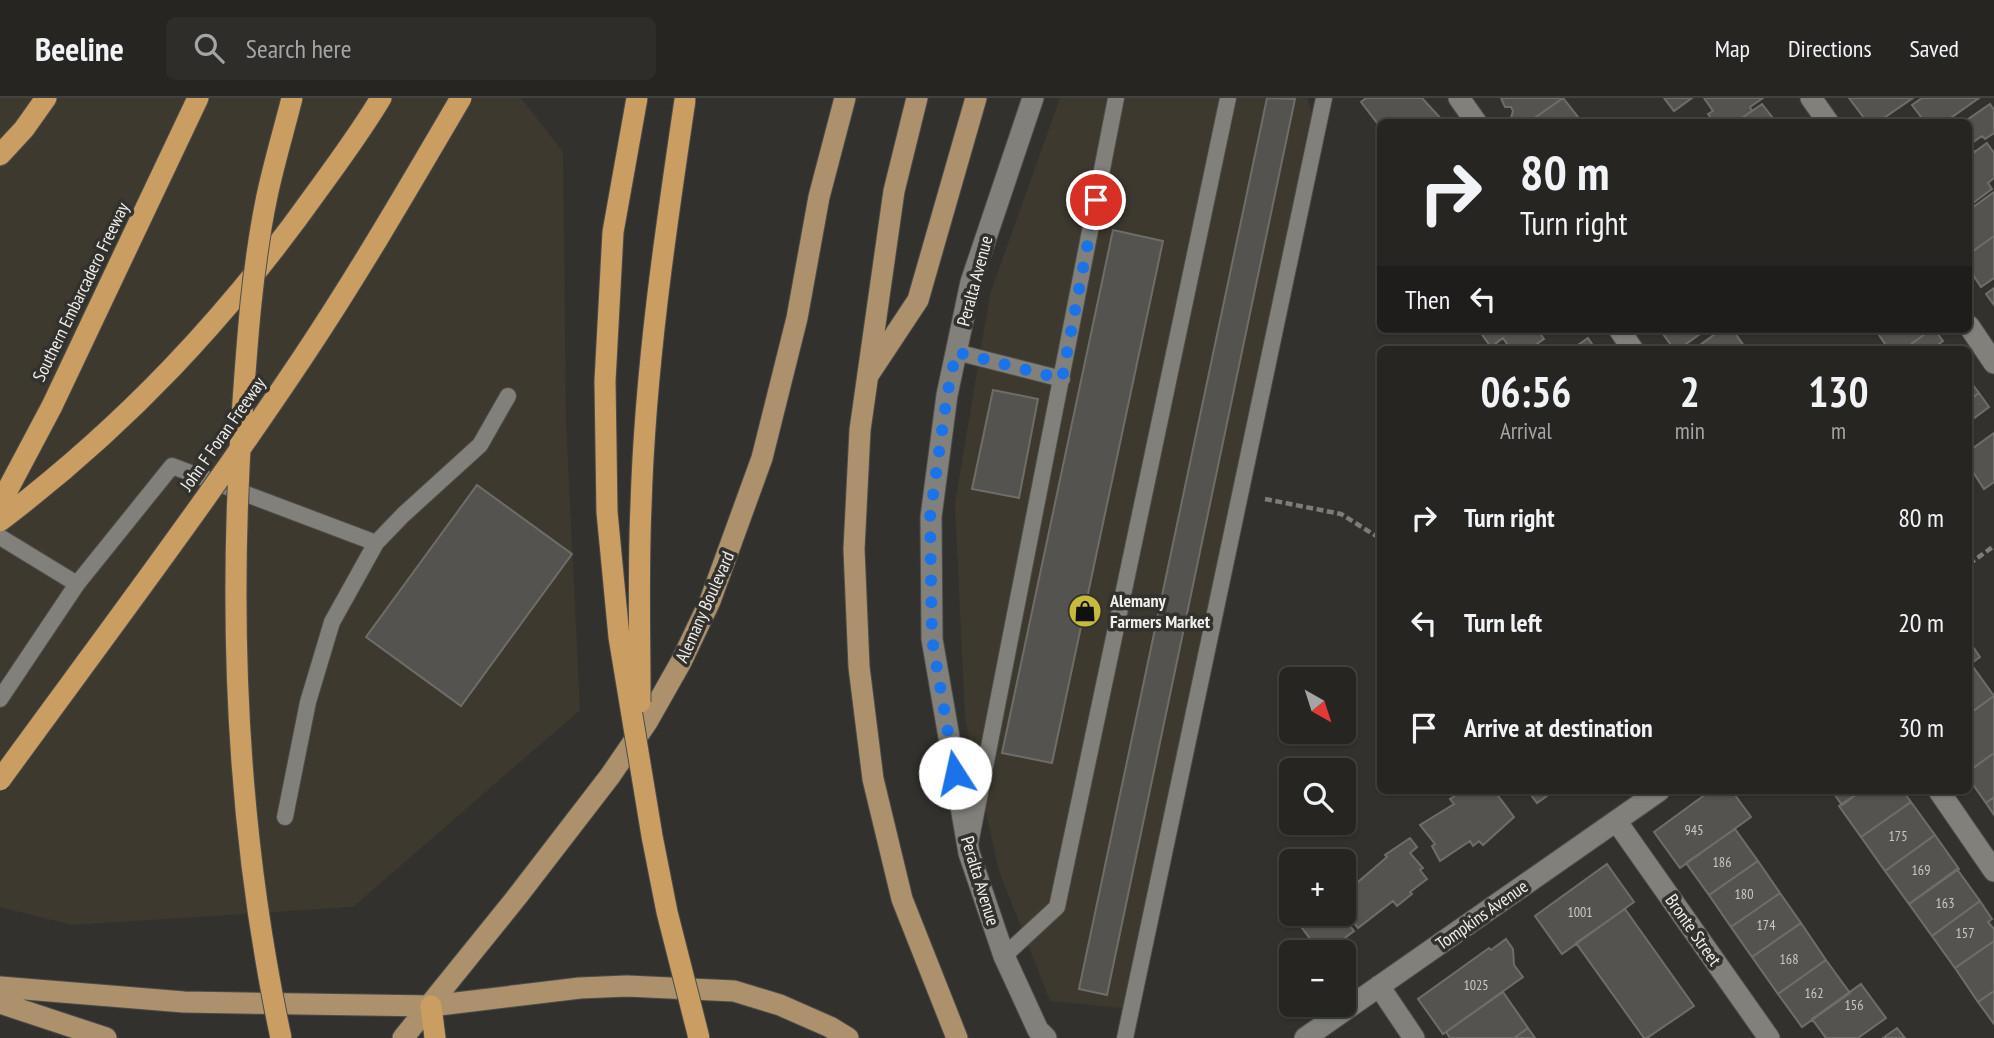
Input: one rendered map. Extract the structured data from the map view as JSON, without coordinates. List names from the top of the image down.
{
  "streets": {
    "highway": ["Southern Embarcadero Freeway", "John F Foran Freeway"],
    "main road": ["Alemany Boulevard"],
    "street": ["Peralta Avenue", "Tompkins Avenue", "Bronte Street"]
  },
  "crossings": [
    ["Tompkins Avenue", "Bronte Street"]
  ],
  "places": {
    "shop": ["Alemany Farmers Market"]
  },
  "house_numbers": [
    "945",
    "175",
    "186",
    "169",
    "180",
    "163",
    "1001",
    "174",
    "157",
    "168",
    "1025",
    "162",
    "156"
  ],
  "north": "bottom right",
  "page": {
    "header": "Beeline",
    "search": "Search here",
    "nav": ["Map", "Directions", "Saved"],
    "turn": ["80 m", "Turn right"],
    "then": "Then",
    "eta": [
      "06:56",
      "Arrival",
      "2",
      "min",
      "130",
      "m"
    ],
    "list": [
      {
        "name": "Turn right",
        "value": "80 m"
      },
      {
        "name": "Turn left",
        "value": "20 m"
      },
      {
        "name": "Arrive at destination",
        "value": "30 m"
      }
    ],
    "map_buttons": ["+", "−"]
  }
}
